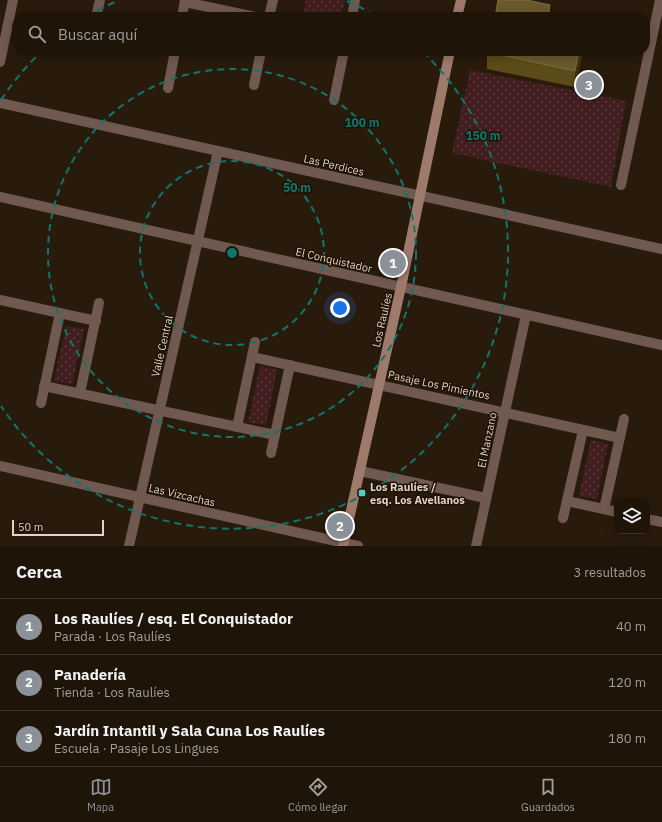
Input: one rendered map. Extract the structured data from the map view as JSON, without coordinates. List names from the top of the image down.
{
  "streets": {
    "street": [
      "Las Perdices",
      "El Conquistador",
      "Los Raulíes",
      "Valle Central",
      "Pasaje Los Pimientos",
      "El Manzano",
      "Las Vizcachas"
    ]
  },
  "crossings": [
    ["Las Perdices", "Los Raulíes"],
    ["Las Perdices", "Valle Central"],
    ["El Conquistador", "Los Raulíes"],
    ["El Conquistador", "Valle Central"],
    ["El Conquistador", "El Manzano"],
    ["Los Raulíes", "Pasaje Los Pimientos"],
    ["Los Raulíes", "Las Vizcachas"],
    ["Valle Central", "Las Vizcachas"],
    ["Pasaje Los Pimientos", "El Manzano"]
  ],
  "places": {
    "transit": ["Los Raulíes / esq. Los Avellanos"]
  },
  "scale_bar": "50 m",
  "page": {
    "search": "Buscar aquí",
    "pins": ["3", "1", "2"],
    "scale": "50 m",
    "heading": ["Cerca", "3 resultados"],
    "list": [
      {
        "mark": "1",
        "name": "Los Raulíes / esq. El Conquistador",
        "note": "Parada · Los Raulíes",
        "value": "40 m"
      },
      {
        "mark": "2",
        "name": "Panadería",
        "note": "Tienda · Los Raulíes",
        "value": "120 m"
      },
      {
        "mark": "3",
        "name": "Jardín Intantil y Sala Cuna Los Raulíes",
        "note": "Escuela · Pasaje Los Lingues",
        "value": "180 m"
      }
    ],
    "nav": ["Mapa", "Cómo llegar", "Guardados"]
  },
  "rings": ["100 m", "150 m", "50 m"]
}
